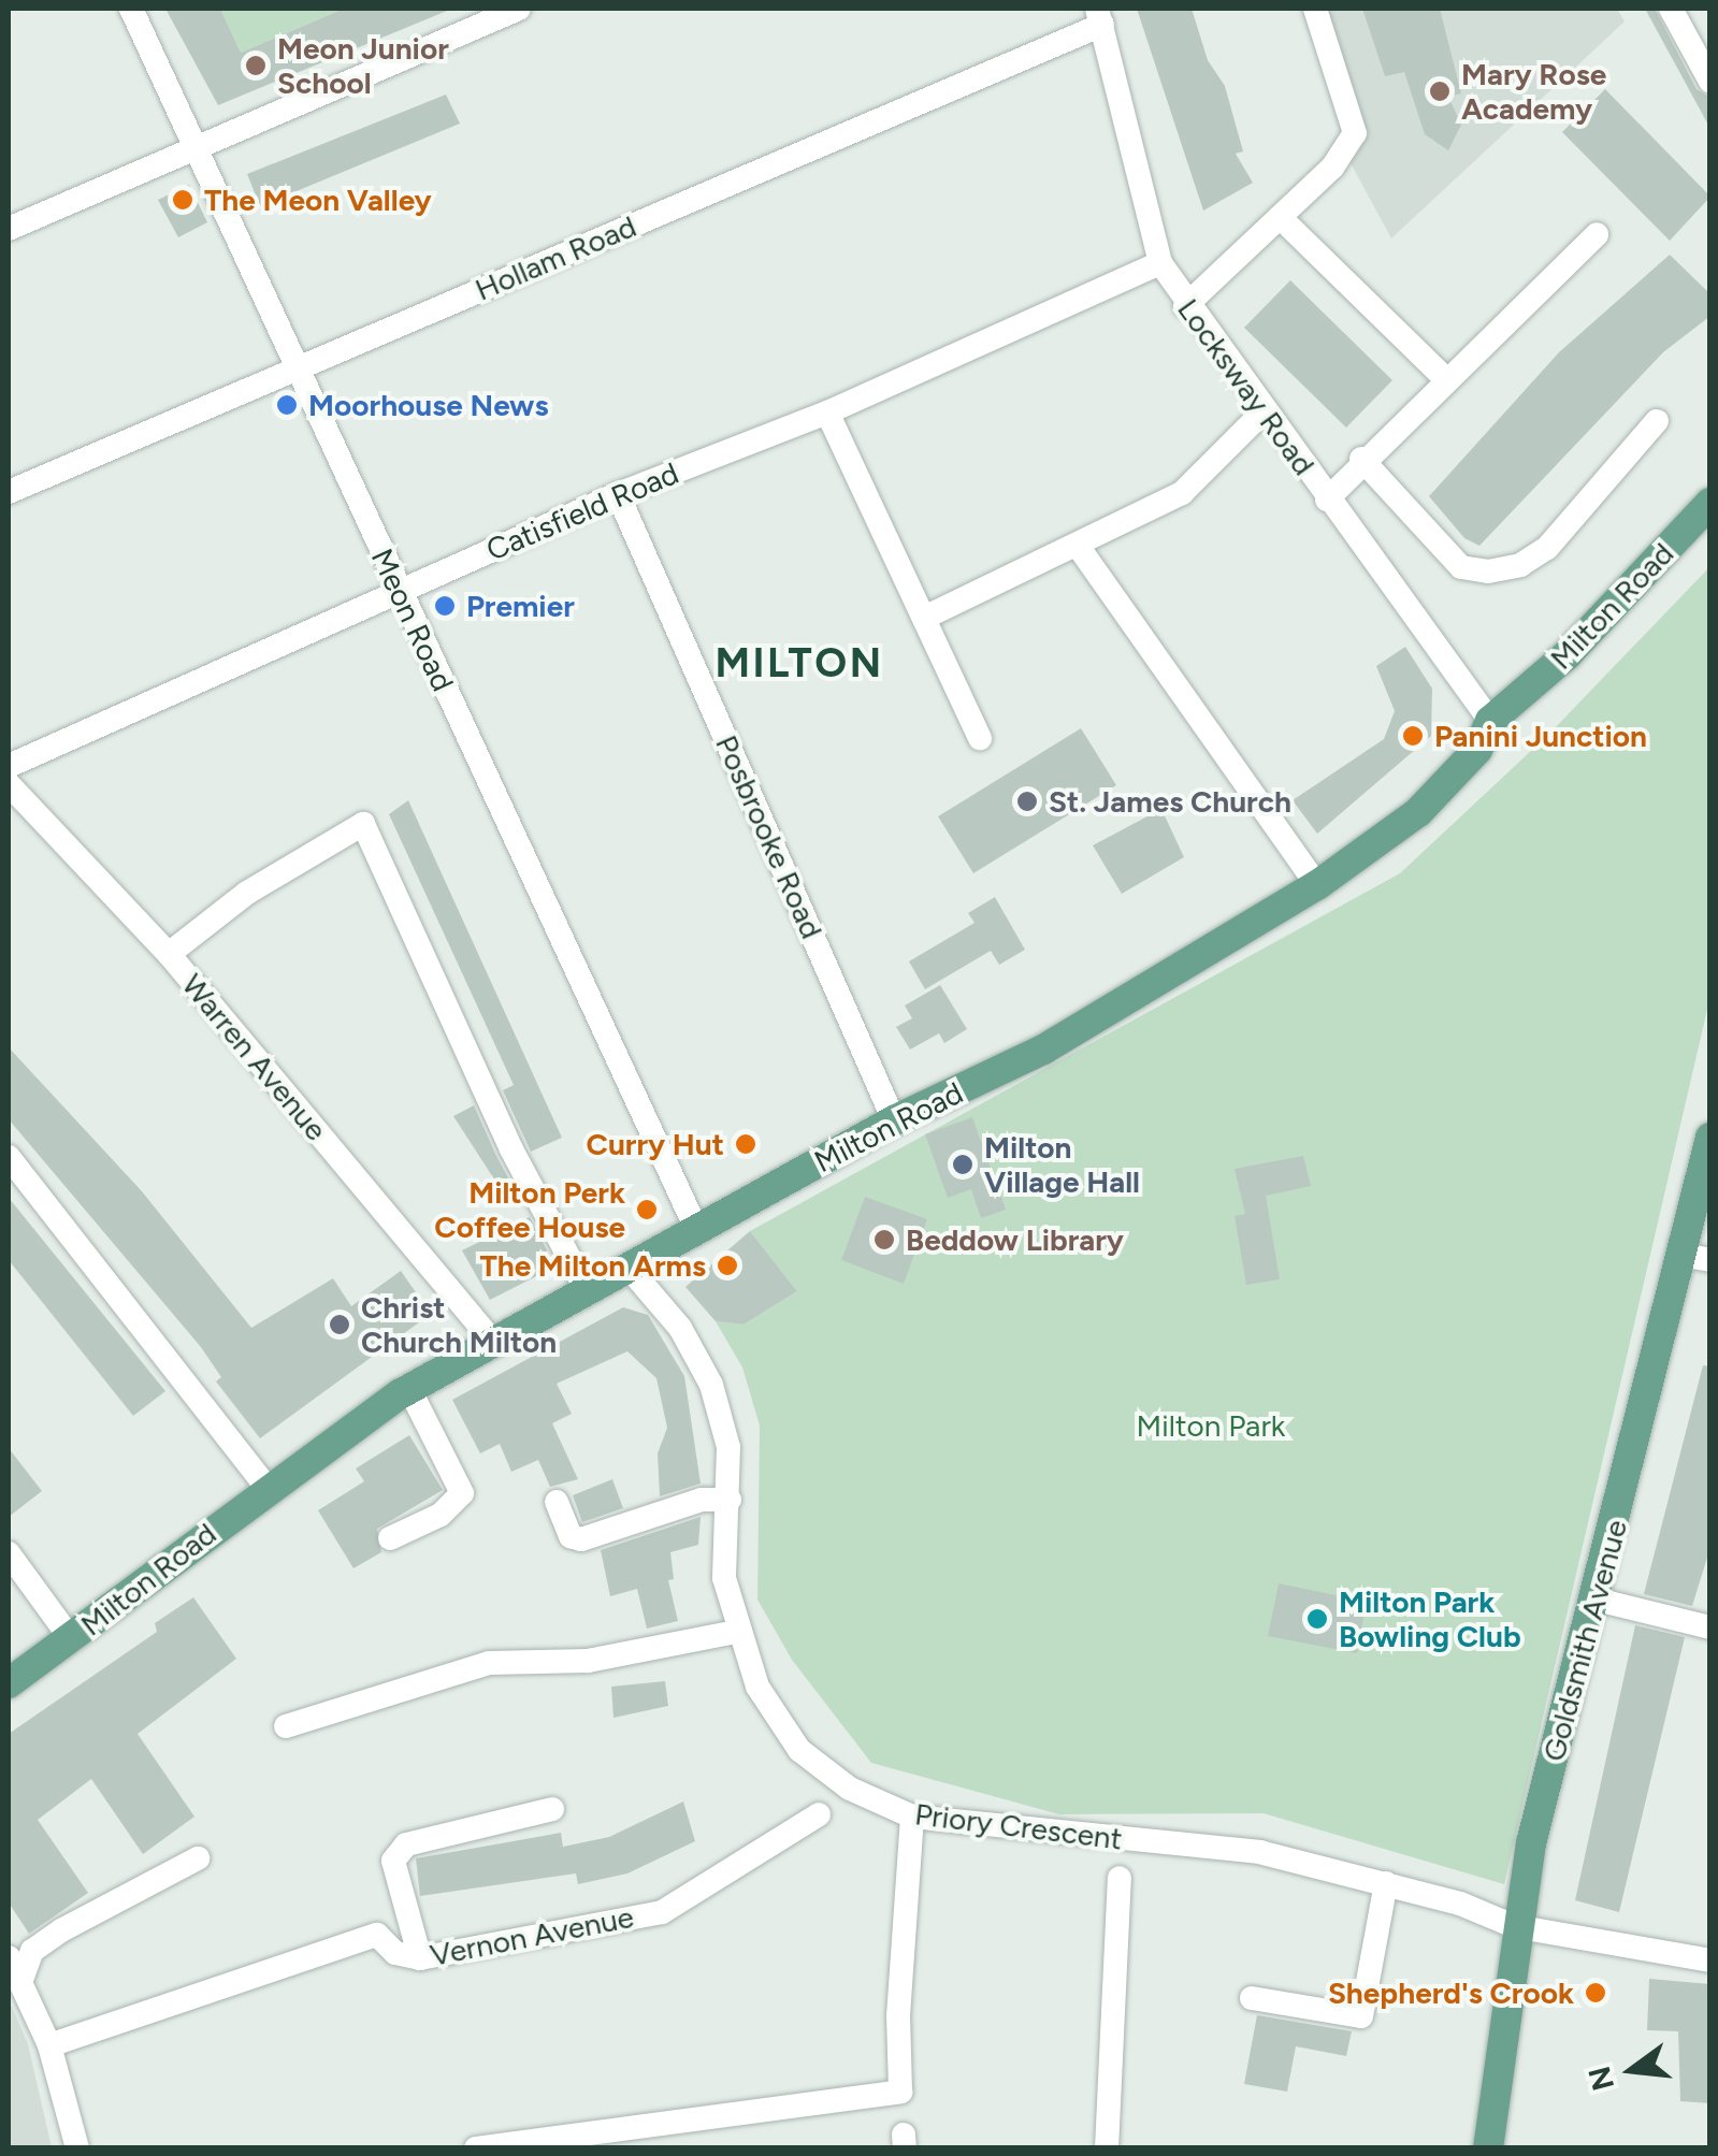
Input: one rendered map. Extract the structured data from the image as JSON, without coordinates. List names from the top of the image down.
{
  "streets": {
    "main road": ["Milton Road", "Goldsmith Avenue"],
    "street": [
      "Hollam Road",
      "Locksway Road",
      "Catisfield Road",
      "Meon Road",
      "Posbrooke Road",
      "Warren Avenue",
      "Priory Crescent",
      "Vernon Avenue"
    ]
  },
  "crossings": [
    ["Hollam Road", "Locksway Road"],
    ["Hollam Road", "Meon Road"],
    ["Locksway Road", "Catisfield Road"],
    ["Locksway Road", "Milton Road"],
    ["Catisfield Road", "Meon Road"],
    ["Catisfield Road", "Posbrooke Road"],
    ["Milton Road", "Meon Road"],
    ["Milton Road", "Posbrooke Road"],
    ["Milton Road", "Warren Avenue"],
    ["Milton Road", "Priory Crescent"],
    ["Goldsmith Avenue", "Priory Crescent"]
  ],
  "districts": ["MILTON"],
  "parks": ["Milton Park"],
  "places": [
    "Meon Junior School",
    "Mary Rose Academy",
    "The Meon Valley",
    "Moorhouse News",
    "Premier",
    "Panini Junction",
    "St. James Church",
    "Curry Hut",
    "Milton Village Hall",
    "Milton Perk Coffee House",
    "Beddow Library",
    "The Milton Arms",
    "Christ Church Milton",
    "Milton Park Bowling Club",
    "Shepherd's Crook"
  ],
  "north": "left"
}
